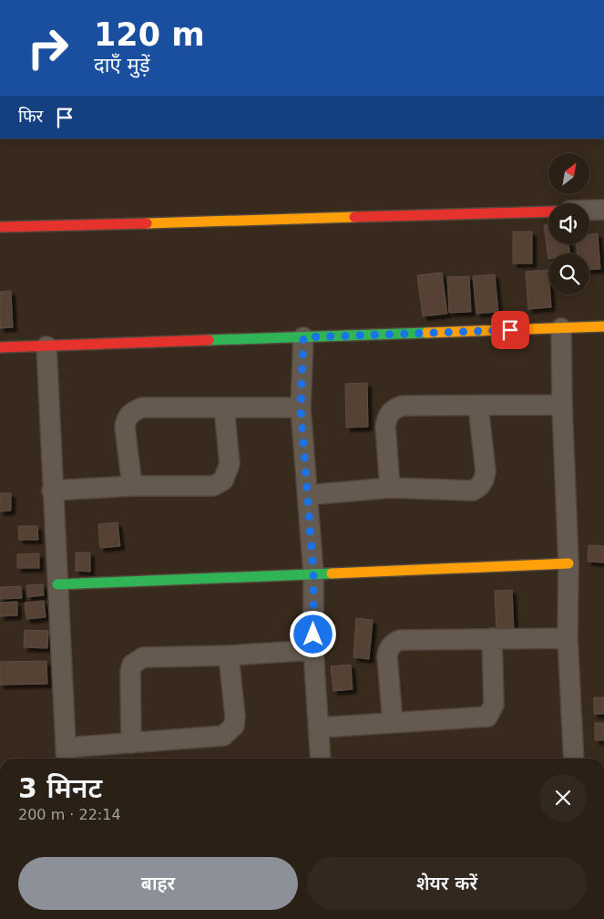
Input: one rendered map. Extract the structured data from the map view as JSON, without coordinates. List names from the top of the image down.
{
  "north": "top right",
  "page": {
    "turn": ["120 m", "दाएँ मुड़ें"],
    "then": "फिर",
    "heading": ["3 मिनट", "200 m · 22:14"],
    "buttons": ["बाहर", "शेयर करें"]
  }
}
